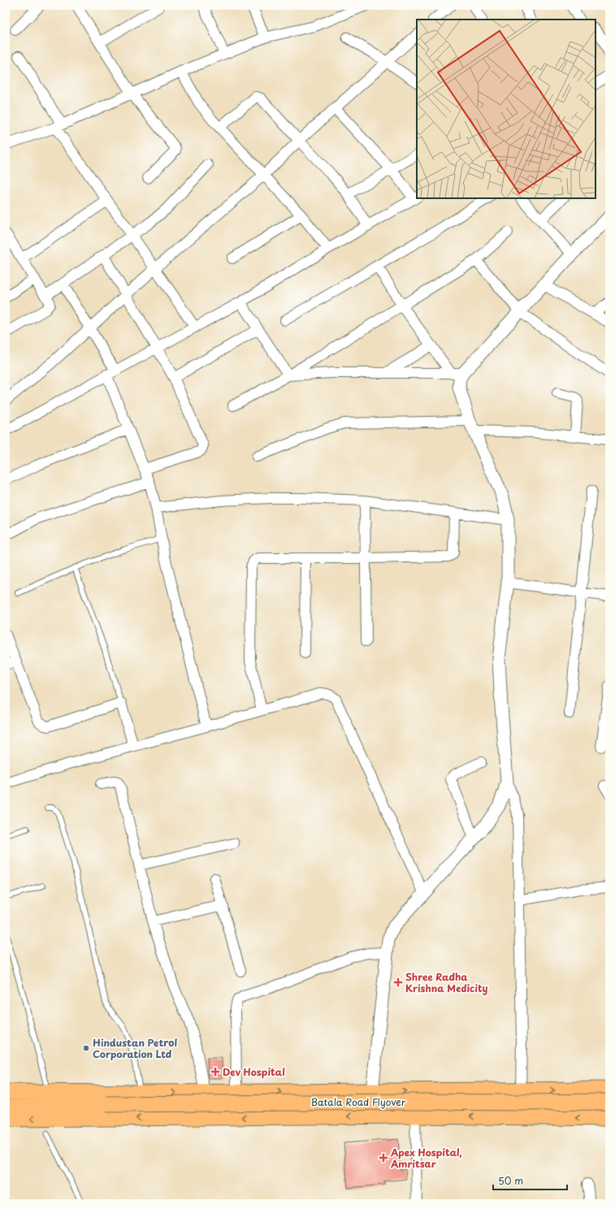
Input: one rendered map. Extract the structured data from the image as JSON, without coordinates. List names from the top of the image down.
{
  "streets": {
    "main road": ["Batala Road Flyover"]
  },
  "places": {
    "health": ["Shree Radha Krishna Medicity", "Dev Hospital", "Apex Hospital, Amritsar"],
    "other": ["Hindustan Petrol Corporation Ltd"]
  },
  "scale_bar": "50 m"
}
